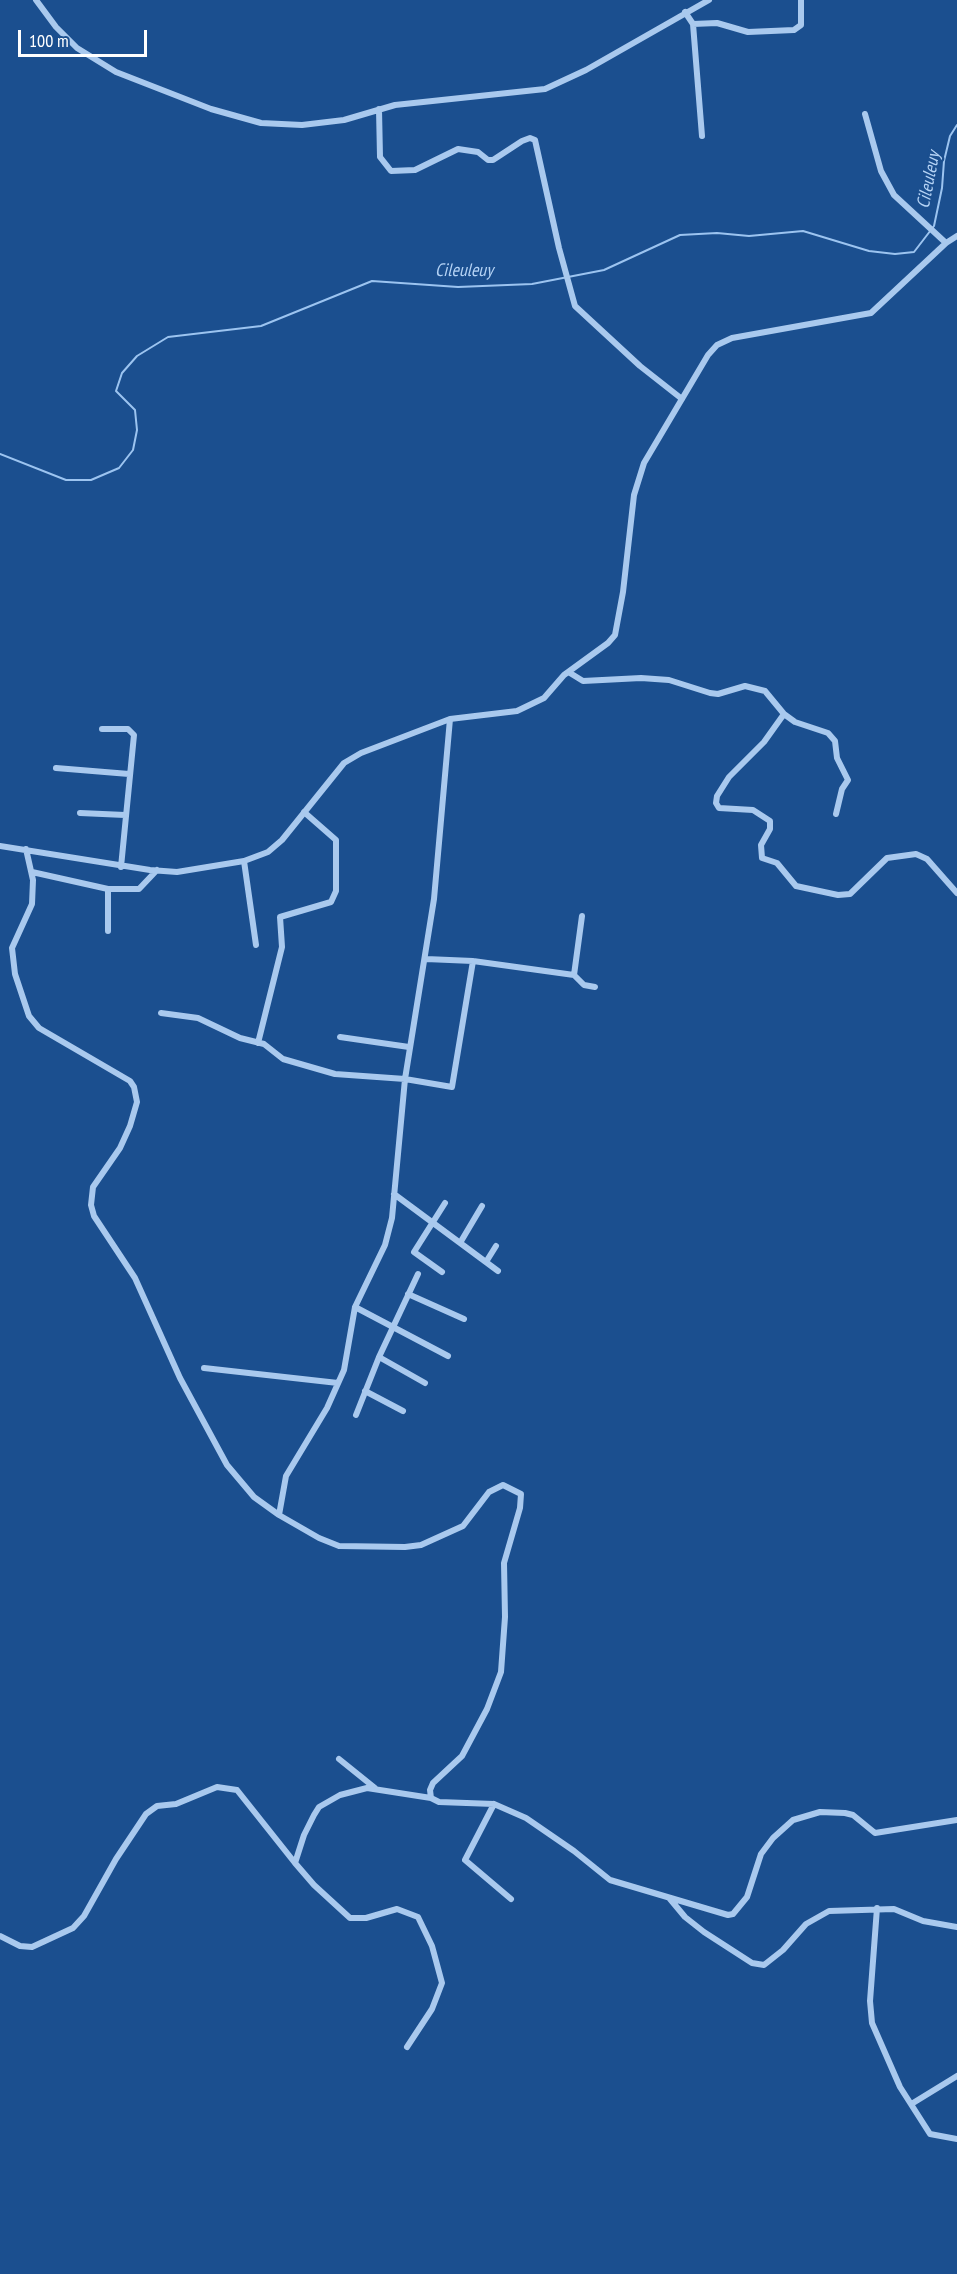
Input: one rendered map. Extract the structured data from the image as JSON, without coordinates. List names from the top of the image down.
{
  "water": ["Cileuleuy"],
  "scale_bar": "100 m"
}
